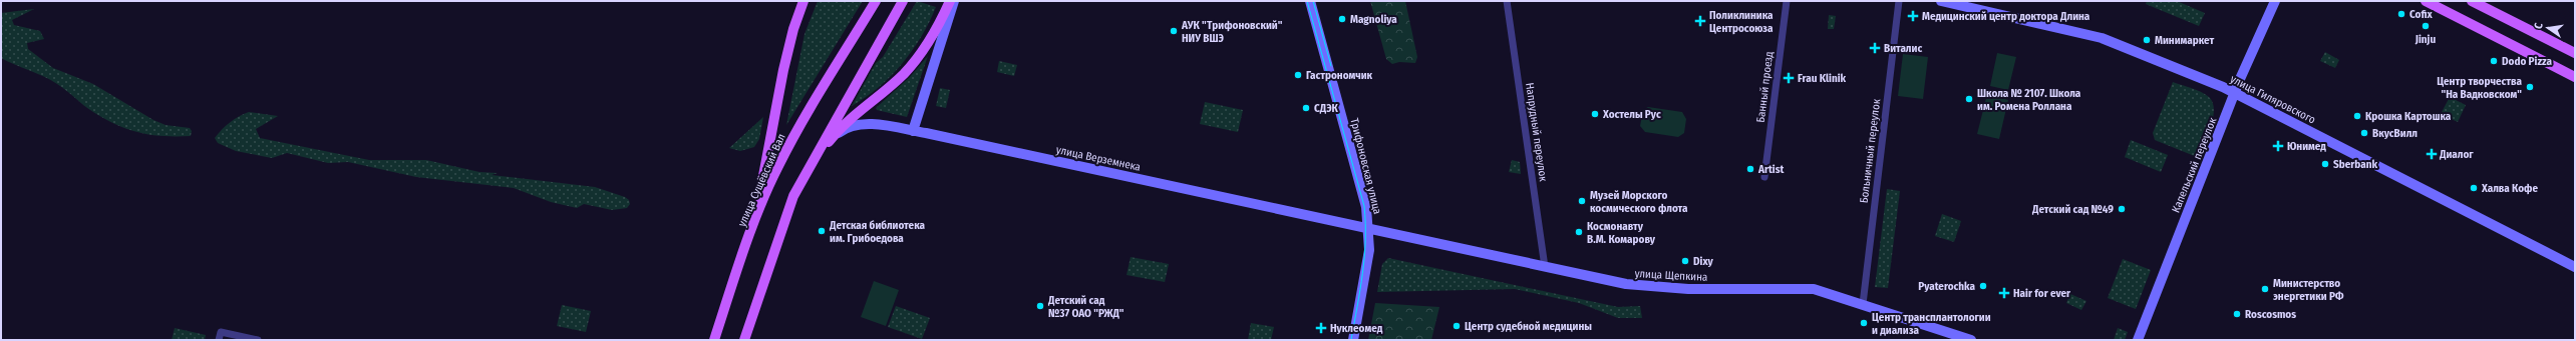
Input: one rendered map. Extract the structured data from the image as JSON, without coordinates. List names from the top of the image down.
{
  "streets": {
    "main road": ["улица Сущёвский Вал"],
    "street": [
      "Банный проезд",
      "улица Гиляровского",
      "Напрудный переулок",
      "Больничный переулок",
      "улица Верземнека",
      "Капельский переулок",
      "Трифоновская улица",
      "улица Щепкина"
    ]
  },
  "crossings": [
    ["улица Гиляровского", "Капельский переулок"],
    ["Напрудный переулок", "улица Щепкина"],
    ["Больничный переулок", "улица Щепкина"],
    ["улица Верземнека", "Трифоновская улица"],
    ["улица Верземнека", "улица Щепкина"],
    ["Трифоновская улица", "улица Щепкина"]
  ],
  "places": {
    "other": [
      "Cofix",
      "Magnoliya",
      "Jinju",
      "АУК \"Трифоновский\" НИУ ВШЭ",
      "Минимаркет",
      "Dodo Pizza",
      "Гастрономчик",
      "Центр творчества \"На Вадковском\"",
      "Школа № 2107. Школа им. Ромена Роллана",
      "СДЭК",
      "Хостелы Рус",
      "Крошка Картошка",
      "ВкусВилл",
      "Sberbank",
      "Artist",
      "Халва Кофе",
      "Музей Морского космического флота",
      "Детский сад №49",
      "Детская библиотека им. Грибоедова",
      "Космонавту В.М. Комарову",
      "Dixy",
      "Pyaterochka",
      "Министерство энергетики РФ",
      "Детский сад №37 ОАО \"РЖД\"",
      "Roscosmos",
      "Центр трансплантологии и диализа",
      "Центр судебной медицины"
    ],
    "health": [
      "Медицинский центр доктора Длина",
      "Поликлиника Центросоюза",
      "Виталис",
      "Frau Klinik",
      "Юнимед",
      "Диалог",
      "Hair for ever",
      "Нуклеомед"
    ]
  },
  "north": "left"
}
